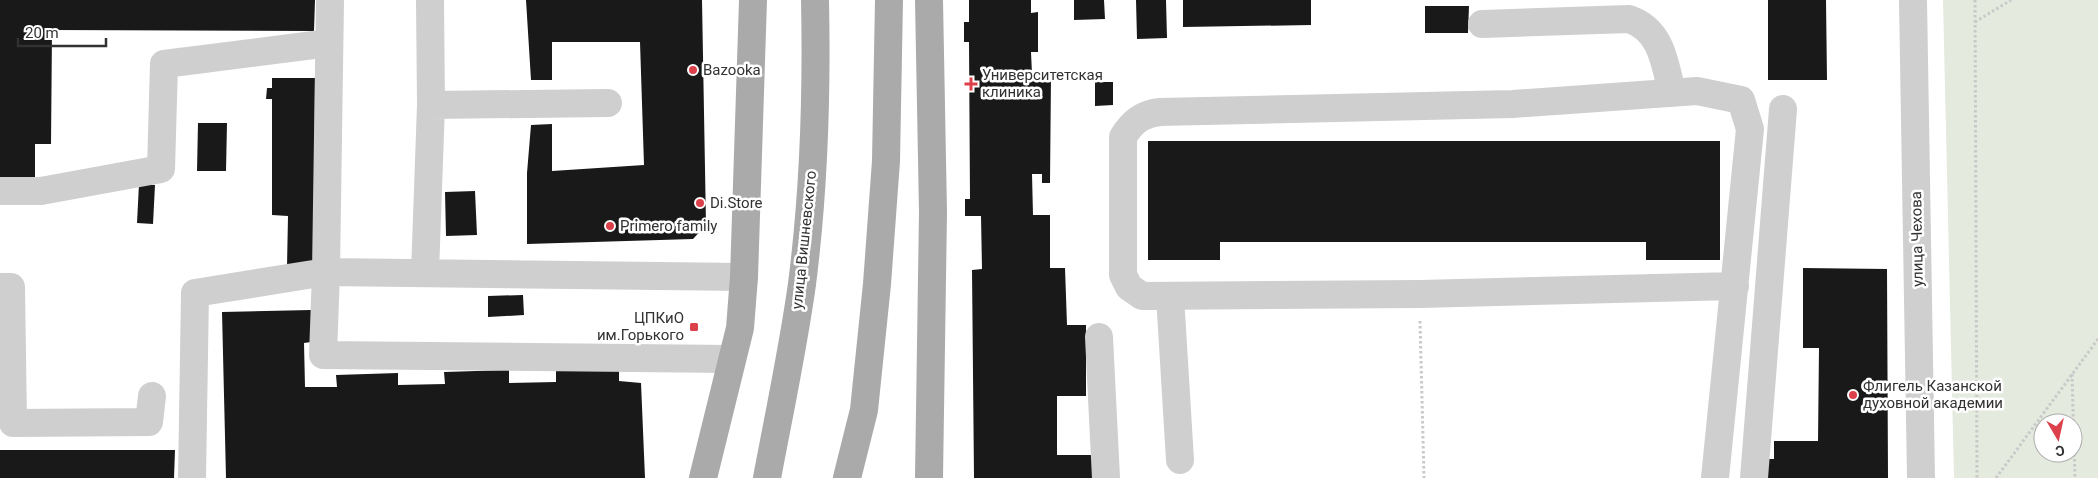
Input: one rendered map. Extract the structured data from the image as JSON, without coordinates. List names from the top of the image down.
{
  "streets": {
    "main road": ["улица Вишневского"],
    "street": ["улица Чехова"]
  },
  "places": {
    "other": [
      "Bazooka",
      "Di.Store",
      "Primero family",
      "Флигель Казанской духовной академии"
    ],
    "health": ["Университетская клиника"],
    "transit": ["ЦПКиО им.Горького"]
  },
  "scale_bar": "20 m",
  "north": "bottom"
}
